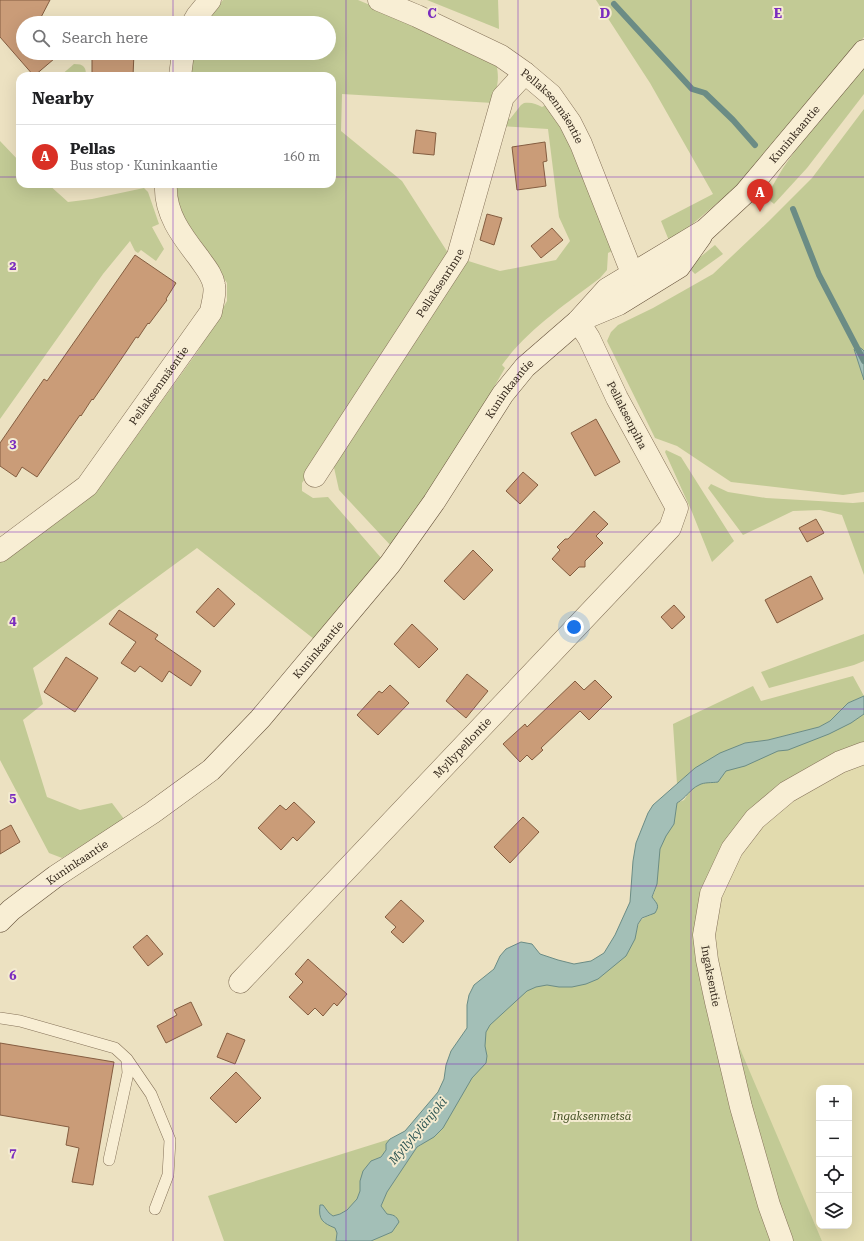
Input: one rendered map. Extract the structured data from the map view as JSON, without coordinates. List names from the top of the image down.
{
  "streets": {
    "street": [
      "Pellaksenmäentie",
      "Kuninkaantie",
      "Pellaksenrinne",
      "Pellaksenpiha",
      "Myllypellontie",
      "Ingaksentie"
    ]
  },
  "crossings": [
    ["Pellaksenmäentie", "Kuninkaantie"],
    ["Pellaksenmäentie", "Pellaksenrinne"],
    ["Kuninkaantie", "Pellaksenpiha"],
    ["Pellaksenpiha", "Myllypellontie"]
  ],
  "water": ["Myllykylänjoki"],
  "parks": ["Ingaksenmetsä"],
  "page": {
    "search": "Search here",
    "heading": "Nearby",
    "list": [
      {
        "mark": "A",
        "name": "Pellas",
        "note": "Bus stop · Kuninkaantie",
        "value": "160 m"
      }
    ],
    "pins": "A",
    "map_buttons": ["+", "−"]
  },
  "grid": {
    "columns": ["C", "D", "E"],
    "rows": [
      "2",
      "3",
      "4",
      "5",
      "6",
      "7"
    ]
  }
}
